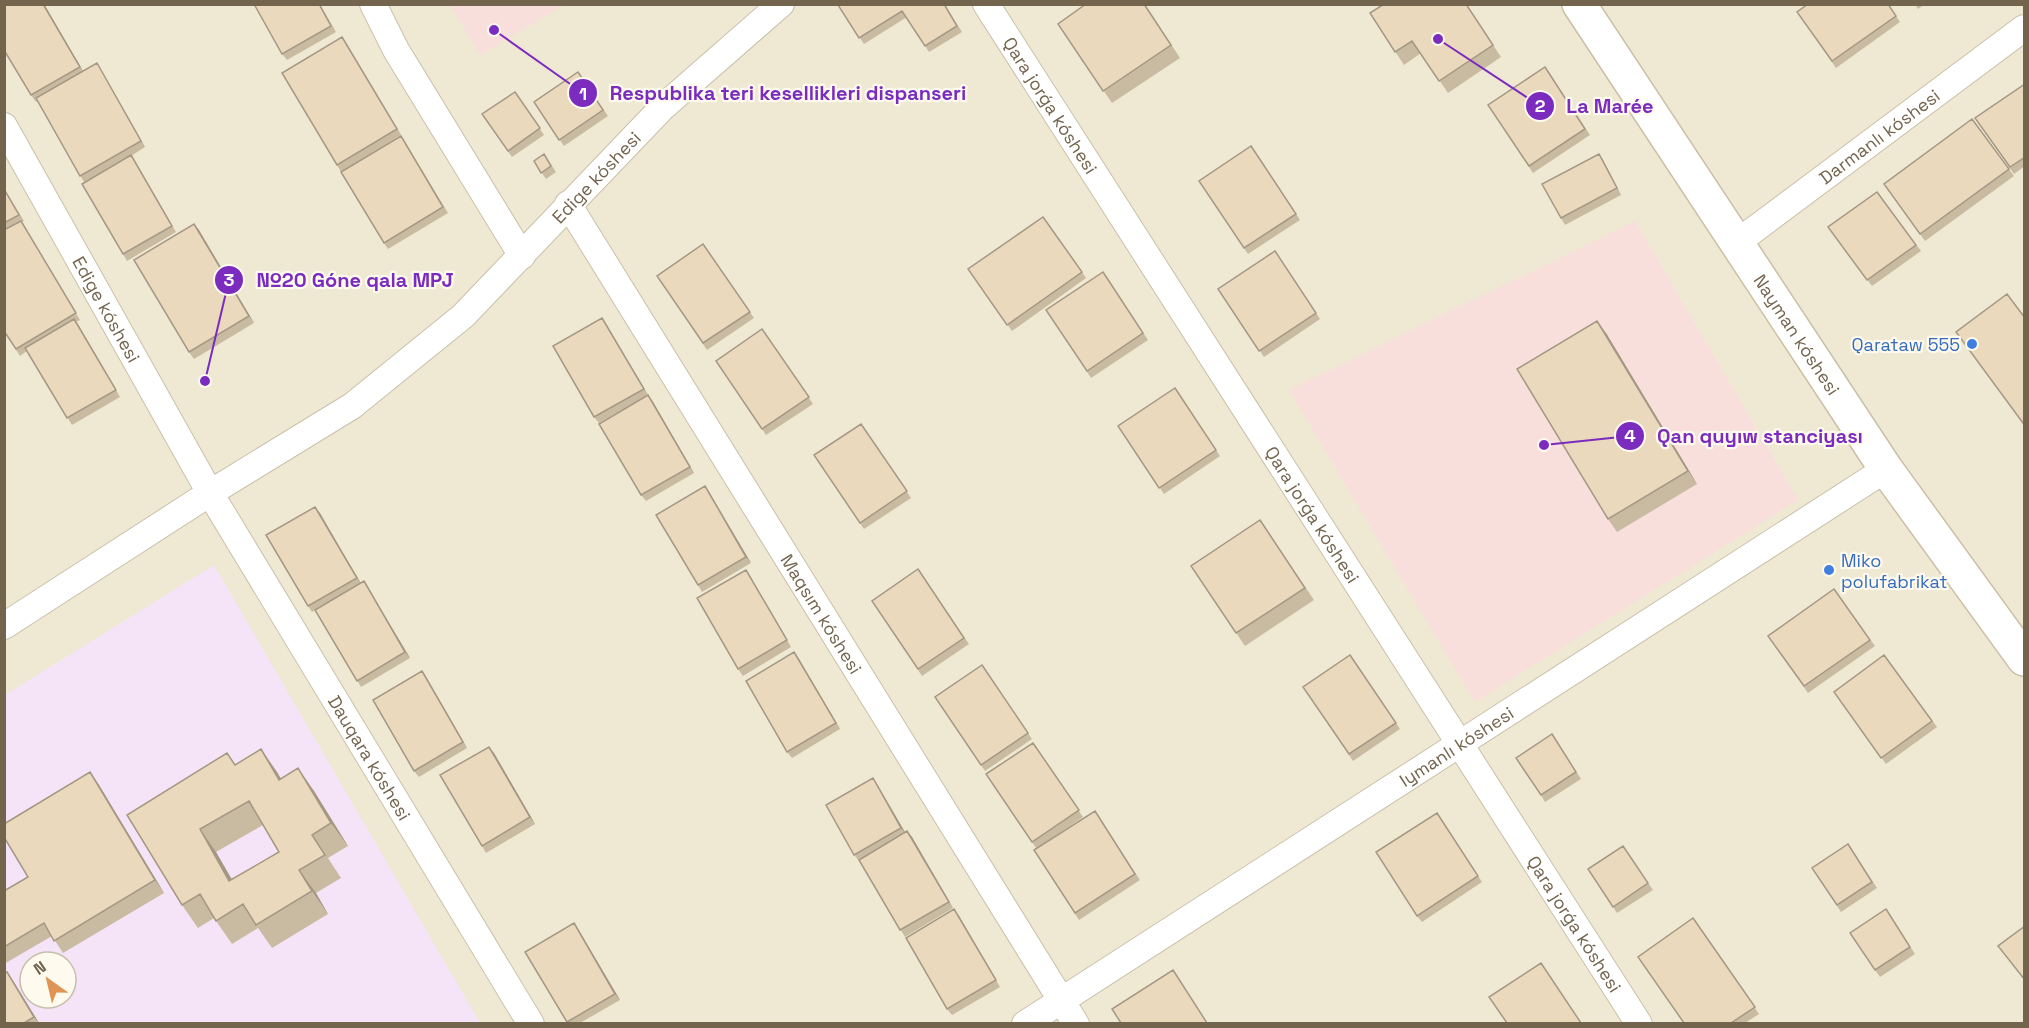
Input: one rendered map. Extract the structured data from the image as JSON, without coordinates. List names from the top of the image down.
{
  "streets": {
    "main road": ["Nayman kóshesi"],
    "street": [
      "Qara jorǵa kóshesi",
      "Darmanlı kóshesi",
      "Edige kóshesi",
      "Maqsım kóshesi",
      "Iymanlı kóshesi",
      "Dauqara kóshesi"
    ]
  },
  "crossings": [
    ["Qara jorǵa kóshesi", "Iymanlı kóshesi"],
    ["Darmanlı kóshesi", "Nayman kóshesi"],
    ["Edige kóshesi", "Maqsım kóshesi"],
    ["Edige kóshesi", "Dauqara kóshesi"],
    ["Nayman kóshesi", "Iymanlı kóshesi"],
    ["Maqsım kóshesi", "Iymanlı kóshesi"]
  ],
  "places": [
    "Respublika teri kesellikleri dispanseri",
    "La Marée",
    "Qarataw 555",
    "№20 Góne qala MPJ",
    "Qan quyıw stanciyası",
    "Miko polufabrikat"
  ],
  "north": "top left"
}
